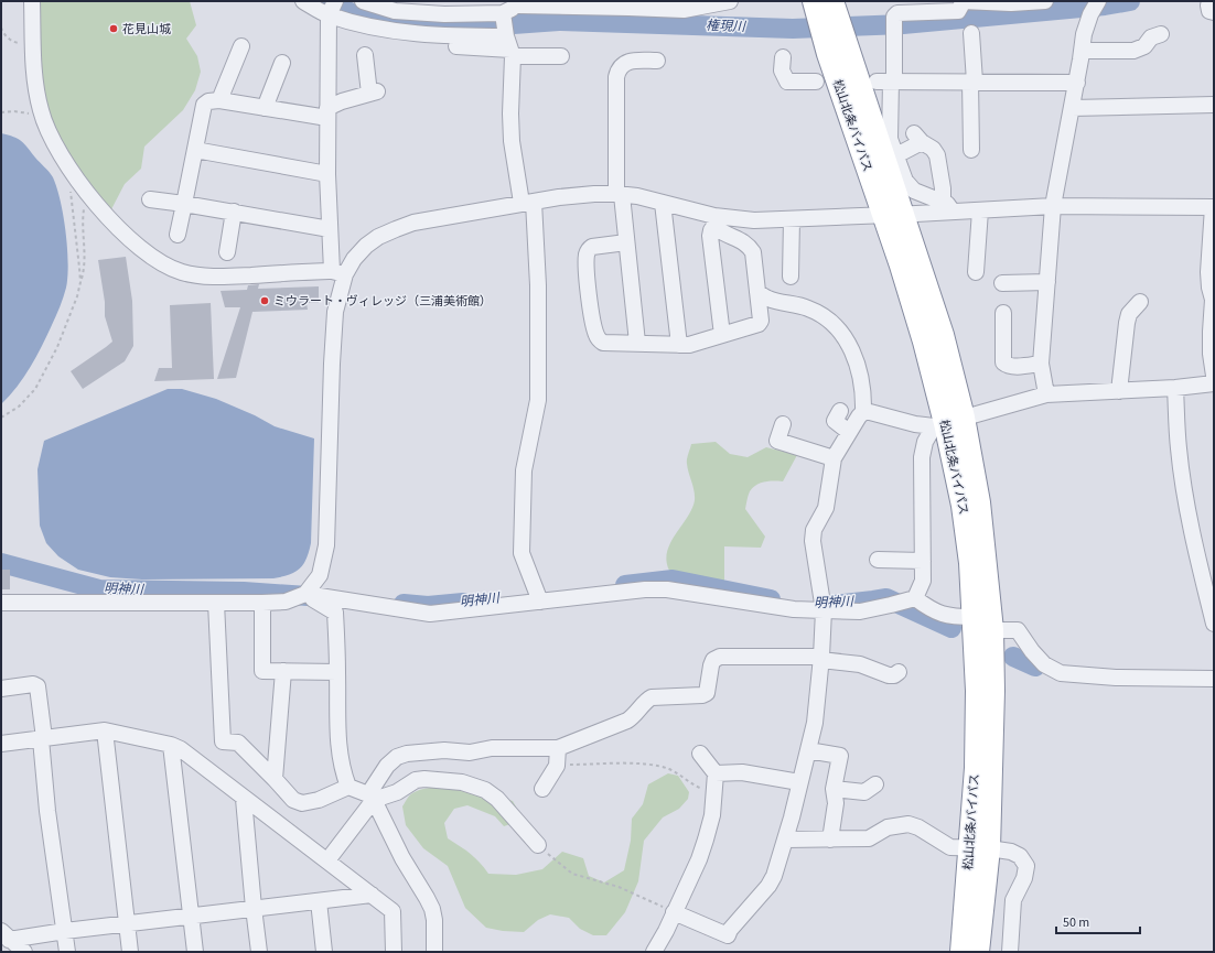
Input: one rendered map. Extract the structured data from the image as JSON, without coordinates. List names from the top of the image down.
{
  "streets": {
    "highway": ["松山北条バイパス"]
  },
  "water": ["権現川", "明神川"],
  "places": ["花見山城", "ミウラート・ヴィレッジ（三浦美術館）"],
  "scale_bar": "50 m"
}
